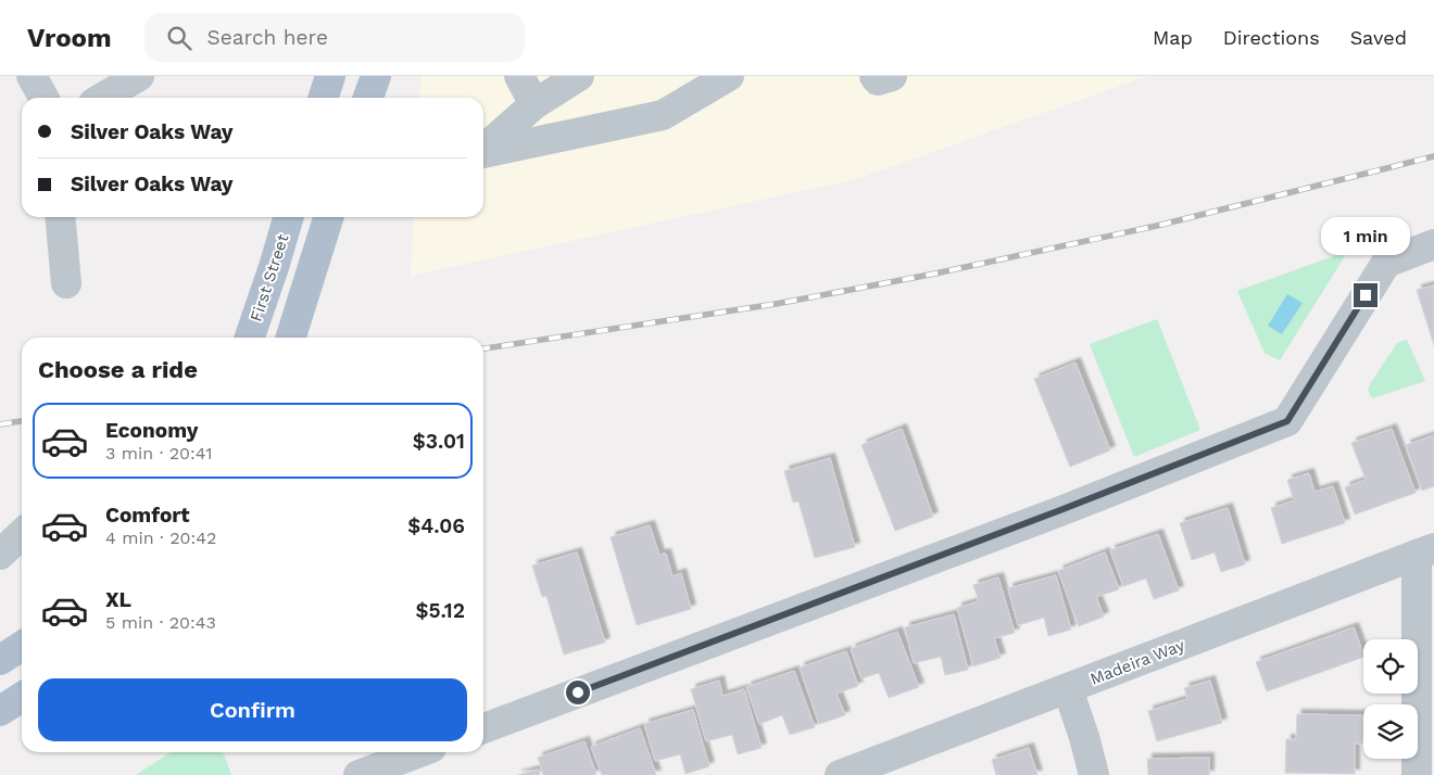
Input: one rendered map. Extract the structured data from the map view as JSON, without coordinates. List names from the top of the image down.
{
  "streets": {
    "main road": ["First Street"],
    "street": ["Madeira Way"]
  },
  "page": {
    "header": "Vroom",
    "search": "Search here",
    "nav": ["Map", "Directions", "Saved"],
    "banner": ["Silver Oaks Way", "Silver Oaks Way"],
    "bubble": "1 min",
    "heading": "Choose a ride",
    "list": [
      {
        "name": "Economy",
        "note": "3 min · 20:41",
        "value": "$3.01"
      },
      {
        "name": "Comfort",
        "note": "4 min · 20:42",
        "value": "$4.06"
      },
      {
        "name": "XL",
        "note": "5 min · 20:43",
        "value": "$5.12"
      }
    ],
    "buttons": "Confirm"
  }
}
